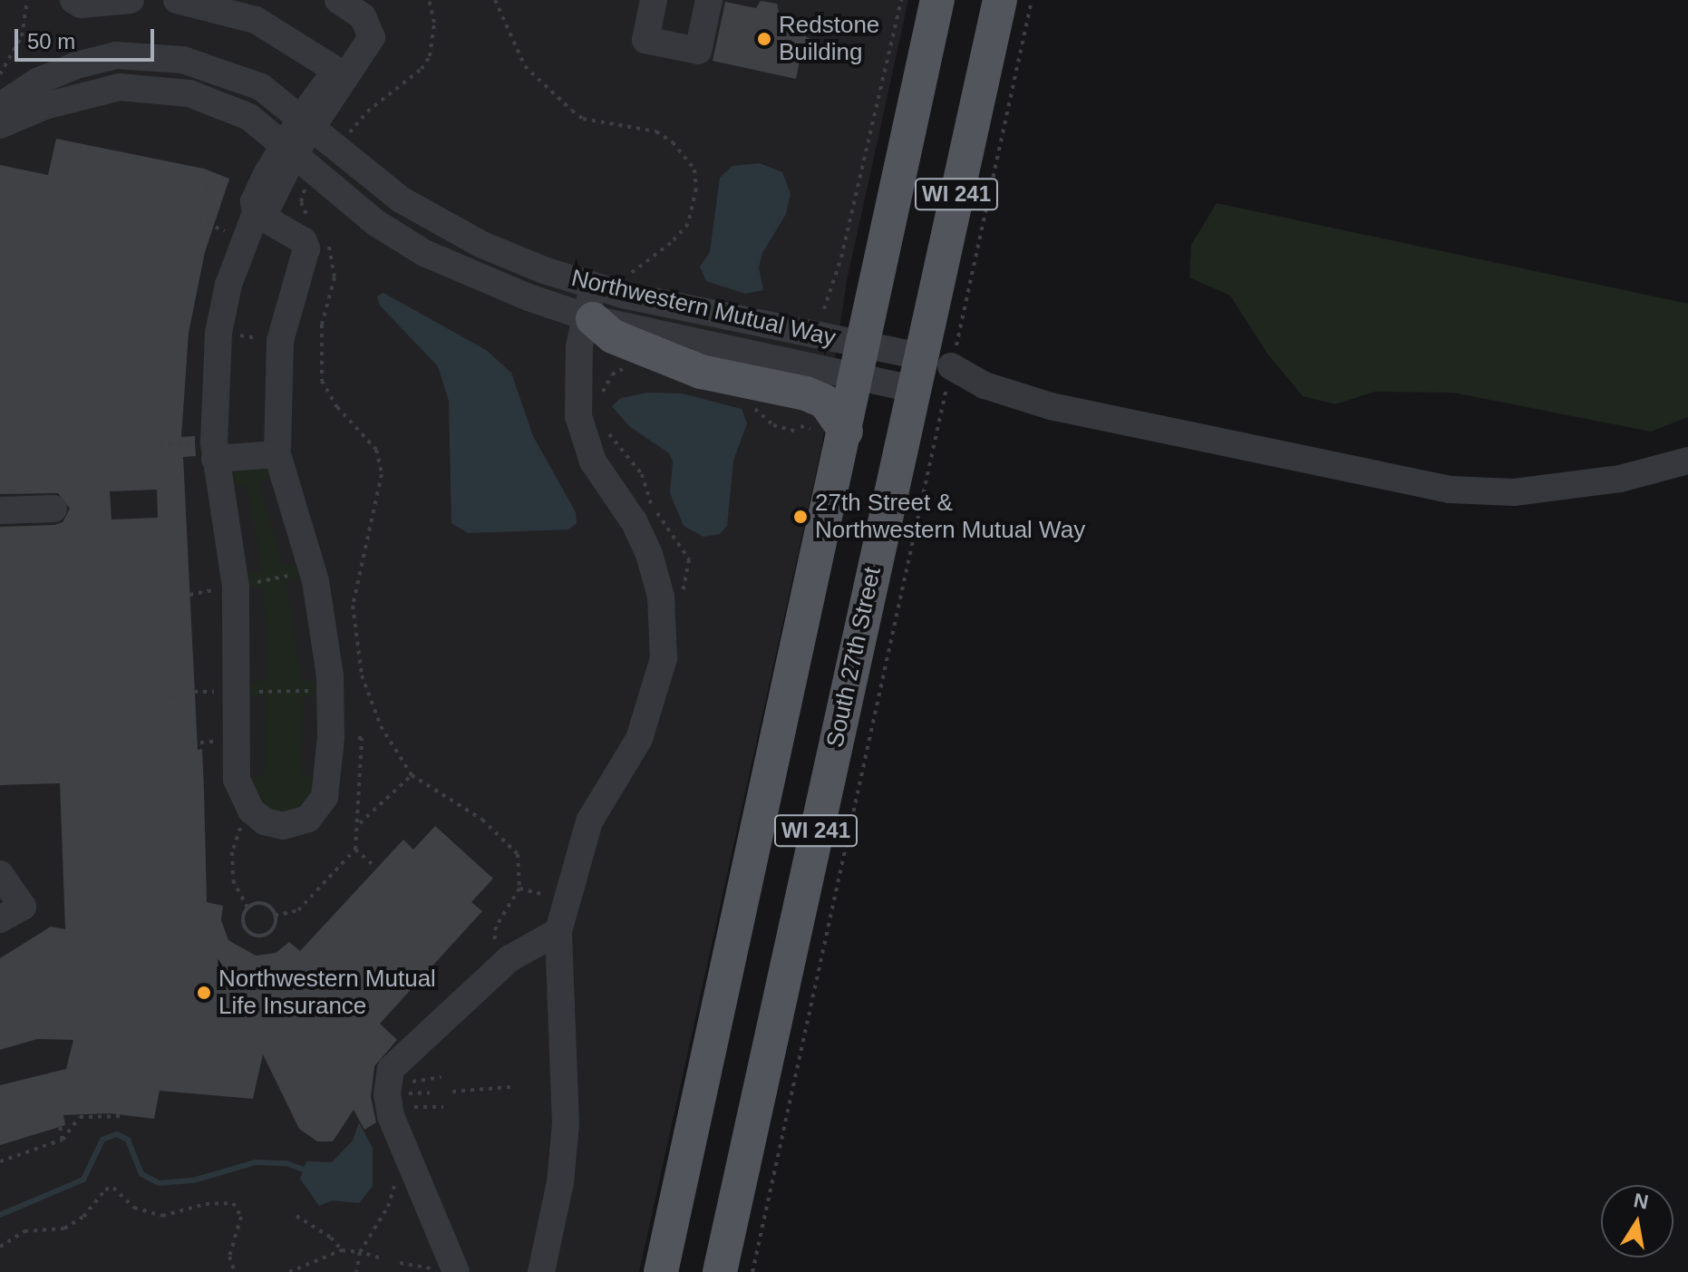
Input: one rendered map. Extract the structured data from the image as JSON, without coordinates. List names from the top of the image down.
{
  "streets": {
    "main road": ["WI 241", "South 27th Street"],
    "street": ["Northwestern Mutual Way"]
  },
  "crossings": [
    ["WI 241", "Northwestern Mutual Way"],
    ["Northwestern Mutual Way", "South 27th Street"]
  ],
  "places": ["Redstone Building", "27th Street & Northwestern Mutual Way", "Northwestern Mutual Life Insurance"],
  "scale_bar": "50 m",
  "north": "top"
}
